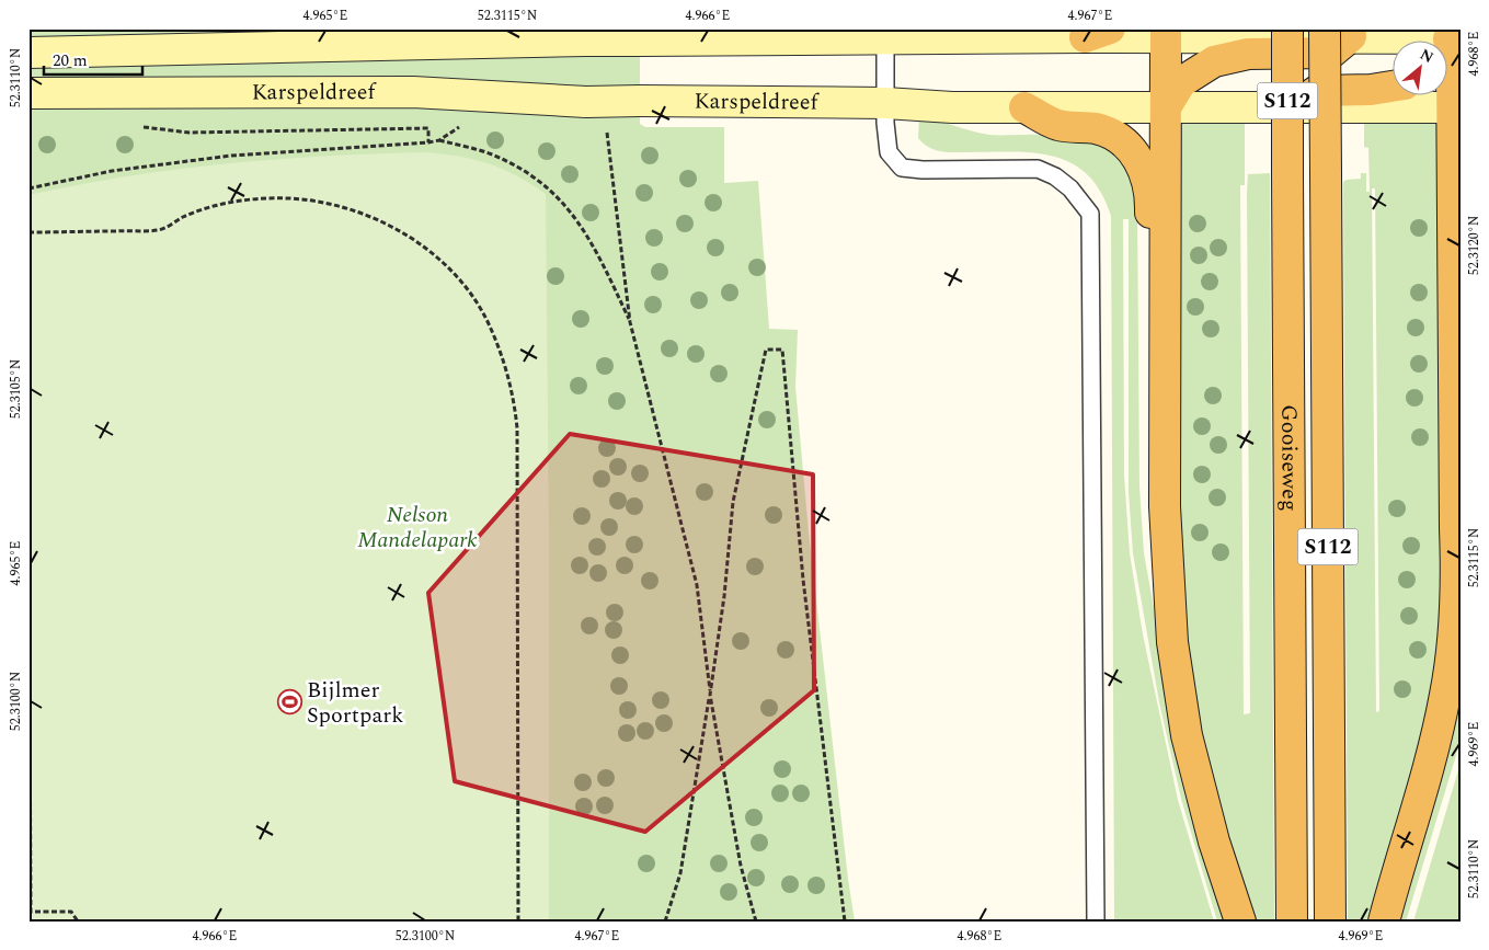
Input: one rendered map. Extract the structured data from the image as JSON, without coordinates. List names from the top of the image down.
{
  "streets": {
    "highway": ["S112", "Gooiseweg"],
    "main road": ["Karspeldreef"]
  },
  "crossings": [
    ["Karspeldreef", "Gooiseweg"]
  ],
  "parks": ["Nelson Mandelapark"],
  "places": {
    "sports": ["Bijlmer Sportpark"]
  },
  "scale_bar": "20 m",
  "north": "top right",
  "coordinates": [
    "4.965°E",
    "52.3115°N",
    "4.966°E",
    "4.967°E",
    "4.968°E",
    "52.3110°N",
    "52.3120°N",
    "52.3105°N",
    "52.3100°N",
    "4.969°E"
  ]
}
